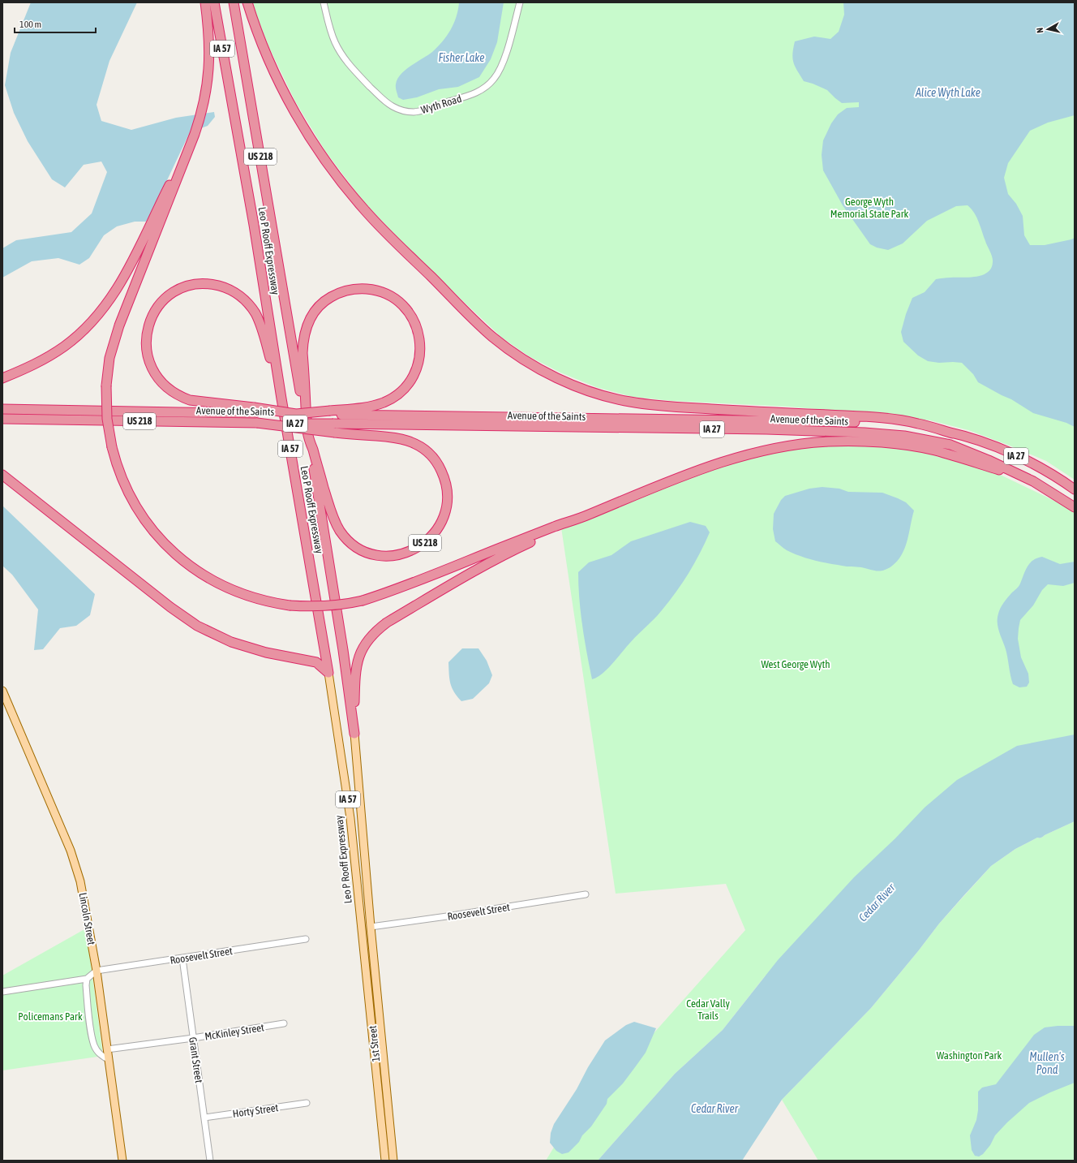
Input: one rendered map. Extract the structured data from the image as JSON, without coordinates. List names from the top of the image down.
{
  "streets": {
    "highway": [
      "IA 57",
      "US 218",
      "Leo P Rooff Expressway",
      "Avenue of the Saints",
      "IA 27"
    ],
    "main road": ["Lincoln Street", "1st Street"],
    "street": [
      "Wyth Road",
      "Roosevelt Street",
      "McKinley Street",
      "Grant Street",
      "Horty Street"
    ]
  },
  "crossings": [
    ["US 218", "Leo P Rooff Expressway"],
    ["US 218", "Avenue of the Saints"],
    ["Leo P Rooff Expressway", "Roosevelt Street"],
    ["Leo P Rooff Expressway", "1st Street"],
    ["Roosevelt Street", "Lincoln Street"],
    ["Roosevelt Street", "1st Street"],
    ["Roosevelt Street", "Grant Street"],
    ["Lincoln Street", "McKinley Street"],
    ["McKinley Street", "Grant Street"],
    ["Grant Street", "Horty Street"]
  ],
  "water": [
    "Fisher Lake",
    "Alice Wyth Lake",
    "Cedar River",
    "Mullen's Pond"
  ],
  "parks": [
    "George Wyth Memorial State Park",
    "West George Wyth",
    "Cedar Vally Trails",
    "Policemans Park",
    "Washington Park"
  ],
  "scale_bar": "100 m",
  "north": "left"
}
